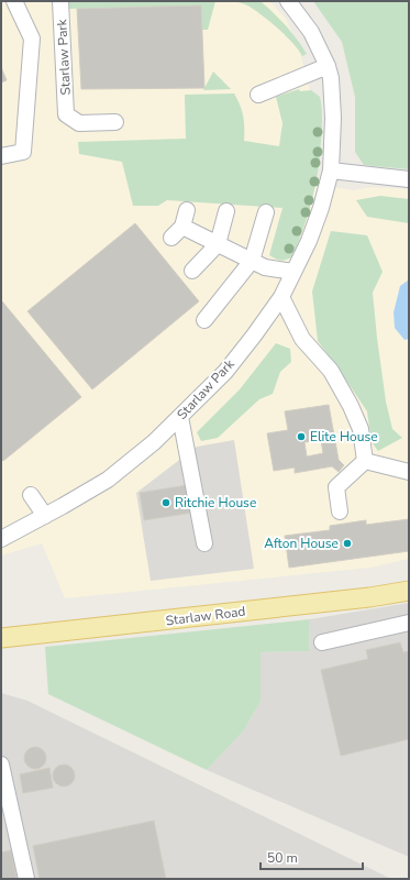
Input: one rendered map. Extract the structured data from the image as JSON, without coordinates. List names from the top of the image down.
{
  "streets": {
    "main road": ["Starlaw Road"],
    "street": ["Starlaw Park"]
  },
  "places": ["Elite House", "Ritchie House", "Afton House"],
  "scale_bar": "50 m"
}
